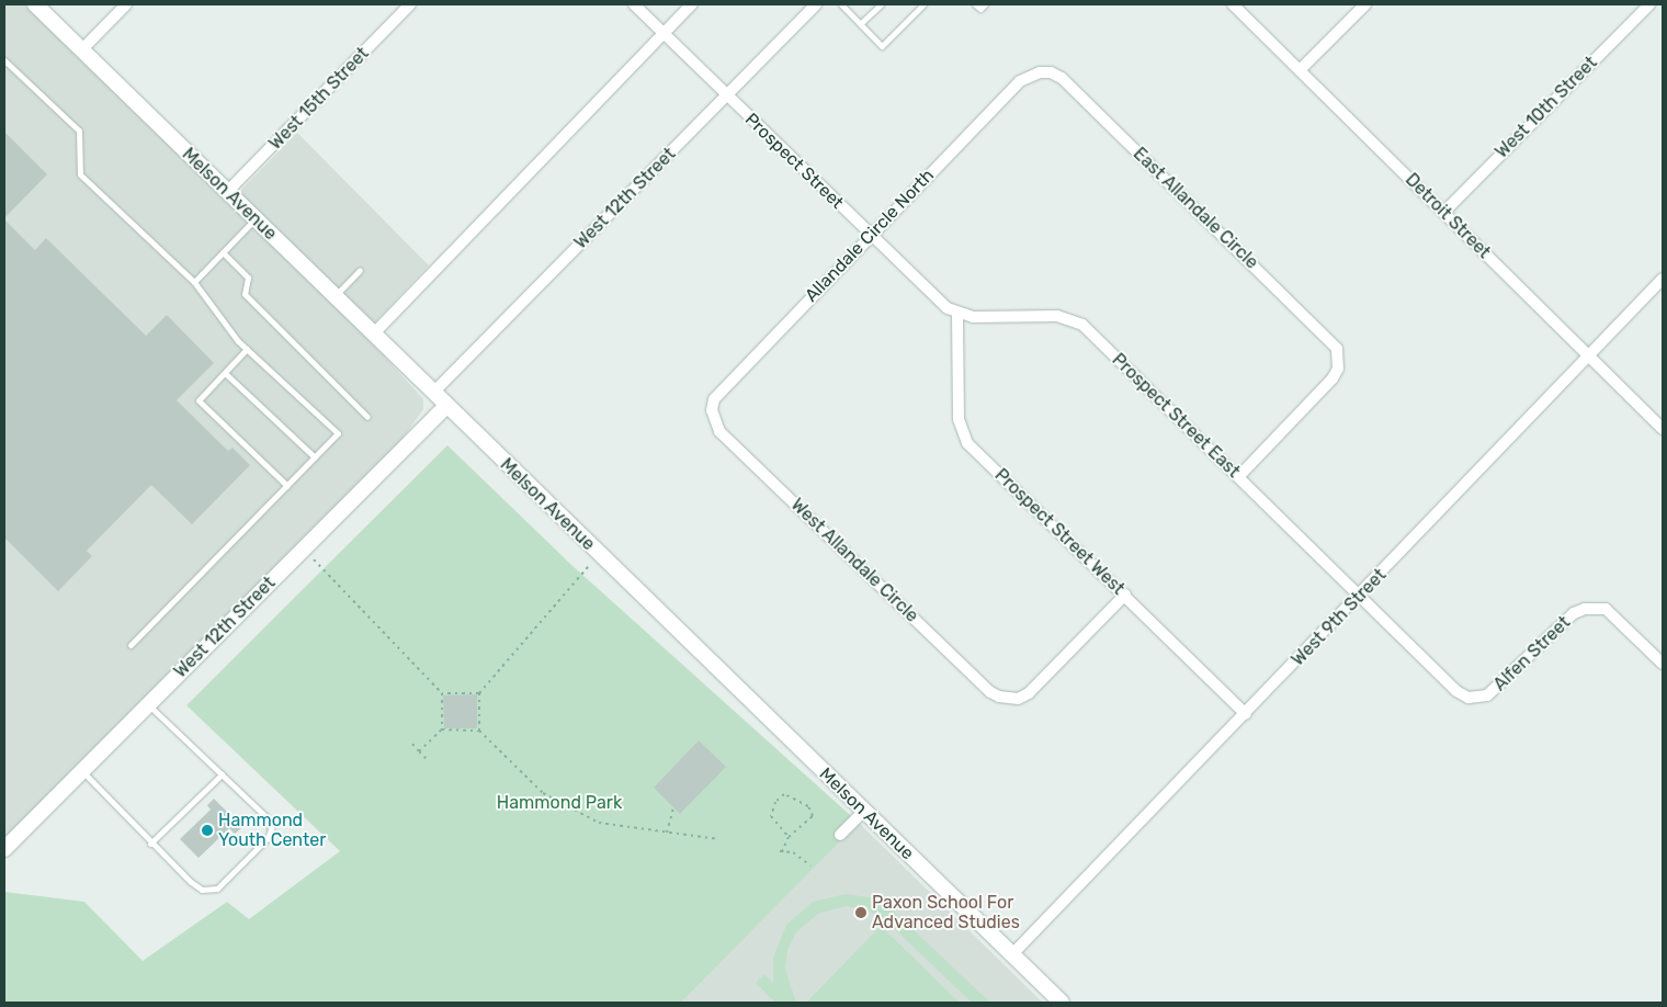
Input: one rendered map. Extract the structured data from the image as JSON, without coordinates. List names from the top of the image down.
{
  "streets": {
    "street": [
      "West 15th Street",
      "West 10th Street",
      "Prospect Street",
      "Melson Avenue",
      "West 12th Street",
      "East Allandale Circle",
      "Detroit Street",
      "Allandale Circle North",
      "Prospect Street East",
      "Prospect Street West",
      "West Allandale Circle",
      "West 9th Street",
      "Alfen Street"
    ]
  },
  "crossings": [
    ["West 15th Street", "Melson Avenue"],
    ["West 10th Street", "Detroit Street"],
    ["Prospect Street", "West 12th Street"],
    ["Prospect Street", "Allandale Circle North"],
    ["Prospect Street", "Prospect Street East"],
    ["Prospect Street", "Prospect Street West"],
    ["Melson Avenue", "West 12th Street"],
    ["Melson Avenue", "West 9th Street"],
    ["East Allandale Circle", "Allandale Circle North"],
    ["East Allandale Circle", "Prospect Street East"],
    ["Detroit Street", "West 9th Street"],
    ["Allandale Circle North", "West Allandale Circle"],
    ["Prospect Street East", "Prospect Street West"],
    ["Prospect Street East", "West 9th Street"],
    ["Prospect Street East", "Alfen Street"],
    ["Prospect Street West", "West Allandale Circle"],
    ["Prospect Street West", "West 9th Street"],
    ["West 9th Street", "Alfen Street"]
  ],
  "parks": ["Hammond Park"],
  "places": ["Hammond Youth Center", "Paxon School For Advanced Studies"]
}
